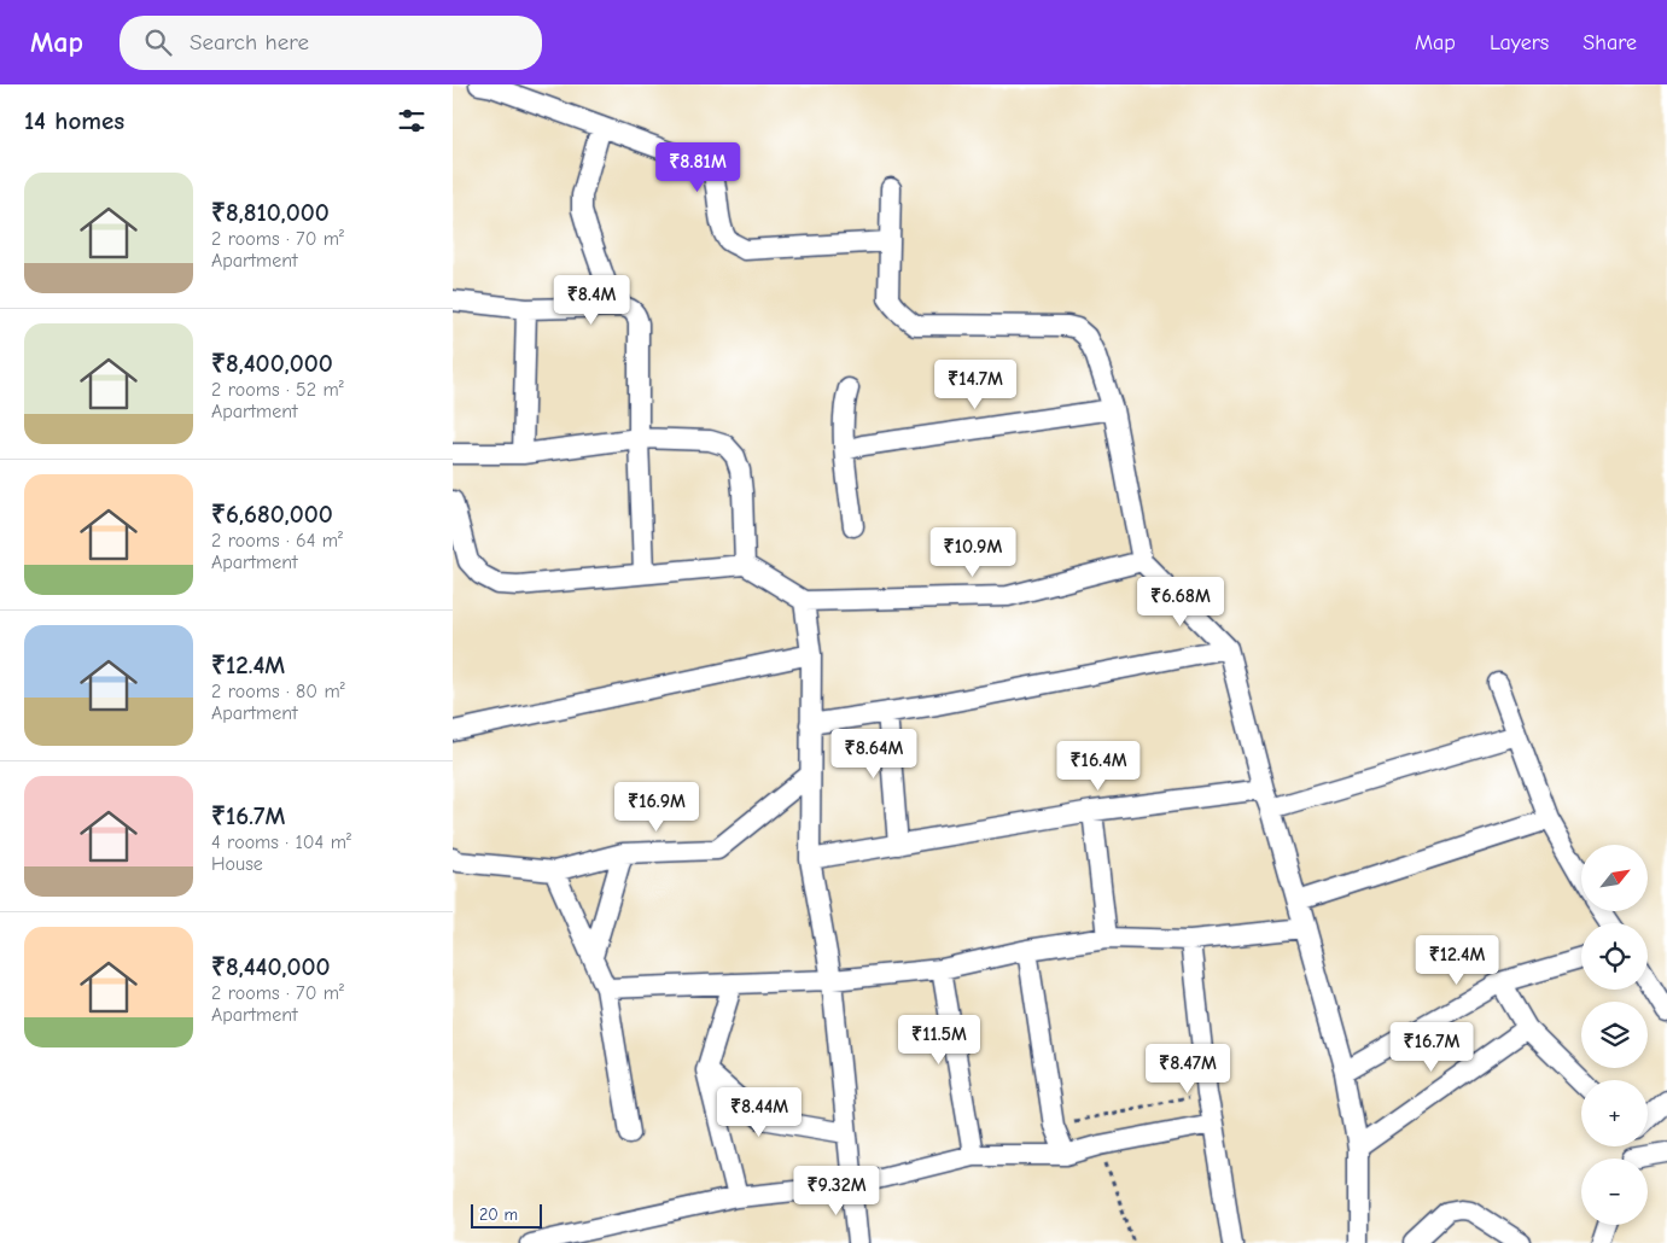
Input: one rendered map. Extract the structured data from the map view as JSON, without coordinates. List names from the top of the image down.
{
  "scale_bar": "20 m",
  "north": "top right",
  "page": {
    "header": "Map",
    "search": "Search here",
    "nav": ["Map", "Layers", "Share"],
    "heading": "14 homes",
    "price": [
      "₹8.81M",
      "₹8.4M",
      "₹14.7M",
      "₹10.9M",
      "₹6.68M",
      "₹8.64M",
      "₹16.4M",
      "₹16.9M",
      "₹12.4M",
      "₹11.5M",
      "₹16.7M",
      "₹8.47M",
      "₹8.44M",
      "₹9.32M"
    ],
    "list": [
      {
        "name": "₹8,810,000",
        "note": "2 rooms · 70 m² · Apartment"
      },
      {
        "name": "₹8,400,000",
        "note": "2 rooms · 52 m² · Apartment"
      },
      {
        "name": "₹6,680,000",
        "note": "2 rooms · 64 m² · Apartment"
      },
      {
        "name": "₹12.4M",
        "note": "2 rooms · 80 m² · Apartment"
      },
      {
        "name": "₹16.7M",
        "note": "4 rooms · 104 m² · House"
      },
      {
        "name": "₹8,440,000",
        "note": "2 rooms · 70 m² · Apartment"
      }
    ],
    "map_buttons": ["+", "−"],
    "scale": "20 m"
  }
}
